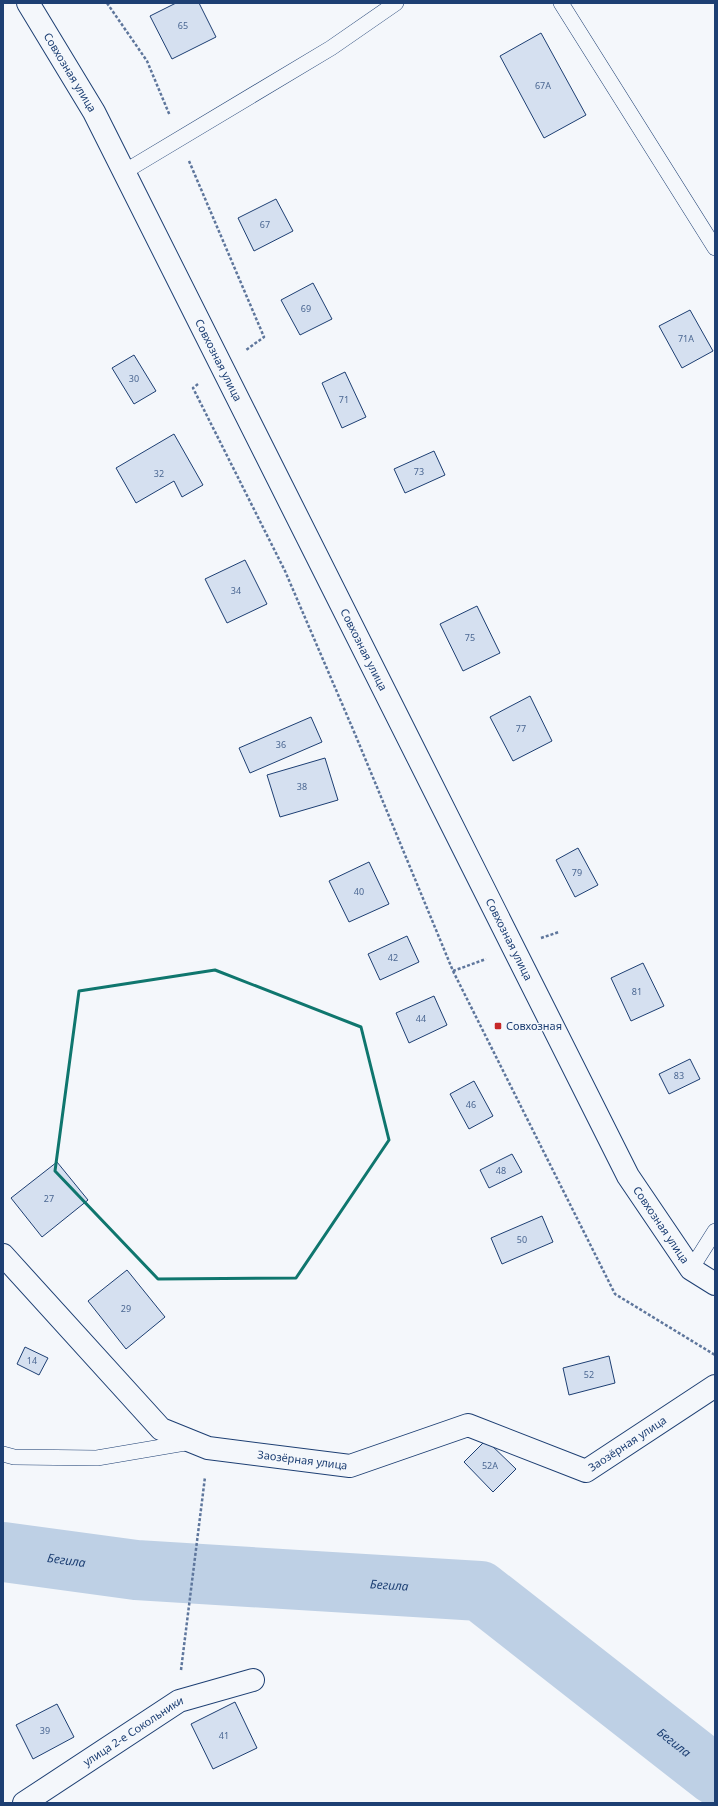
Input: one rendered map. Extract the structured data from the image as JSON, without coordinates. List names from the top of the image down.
{
  "streets": {
    "street": ["Совхозная улица", "Заозёрная улица", "улица 2-е Сокольники"]
  },
  "water": ["Бегила"],
  "places": {
    "transit": ["Совхозная"]
  },
  "house_numbers": [
    "65",
    "67А",
    "67",
    "69",
    "71А",
    "30",
    "71",
    "73",
    "32",
    "34",
    "75",
    "77",
    "36",
    "38",
    "79",
    "40",
    "42",
    "81",
    "44",
    "83",
    "46",
    "48",
    "27",
    "50",
    "29",
    "14",
    "52",
    "52А",
    "39",
    "41"
  ]
}
